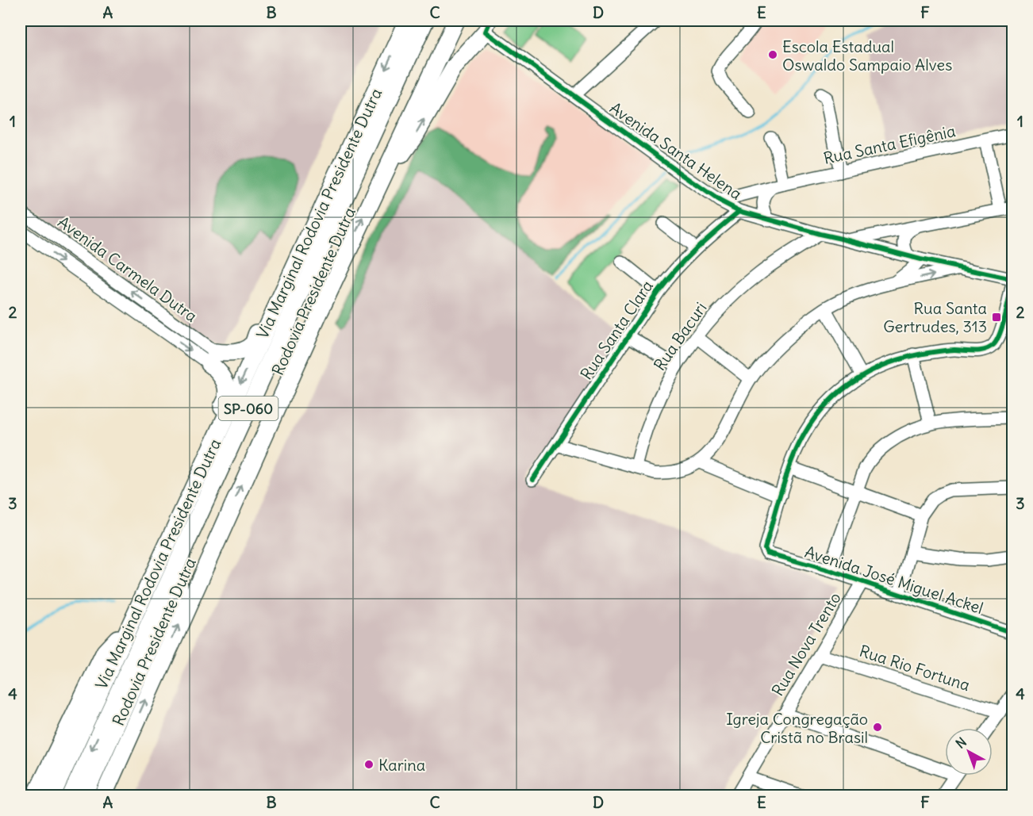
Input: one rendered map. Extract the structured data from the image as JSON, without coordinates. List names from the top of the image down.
{
  "streets": {
    "highway": ["Via Marginal Rodovia Presidente Dutra", "Rodovia Presidente Dutra", "SP-060"],
    "street": [
      "Rua Santa Efigênia",
      "Avenida Santa Helena",
      "Avenida Carmela Dutra",
      "Rua Santa Clara",
      "Rua Bacuri",
      "Avenida José Miguel Ackel",
      "Rua Nova Trento",
      "Rua Rio Fortuna"
    ]
  },
  "crossings": [
    ["Rua Santa Efigênia", "Avenida Santa Helena"],
    ["Avenida Santa Helena", "Rua Santa Clara"],
    ["Avenida Santa Helena", "Rua Bacuri"],
    ["Avenida José Miguel Ackel", "Rua Nova Trento"],
    ["Rua Nova Trento", "Rua Rio Fortuna"]
  ],
  "places": {
    "other": ["Escola Estadual Oswaldo Sampaio Alves", "Igreja Congregação Cristã no Brasil", "Karina"],
    "transit": ["Rua Santa Gertrudes, 313"]
  },
  "north": "top left",
  "grid": {
    "columns": [
      "A",
      "B",
      "C",
      "D",
      "E",
      "F"
    ],
    "rows": [
      "1",
      "2",
      "3",
      "4"
    ]
  }
}
